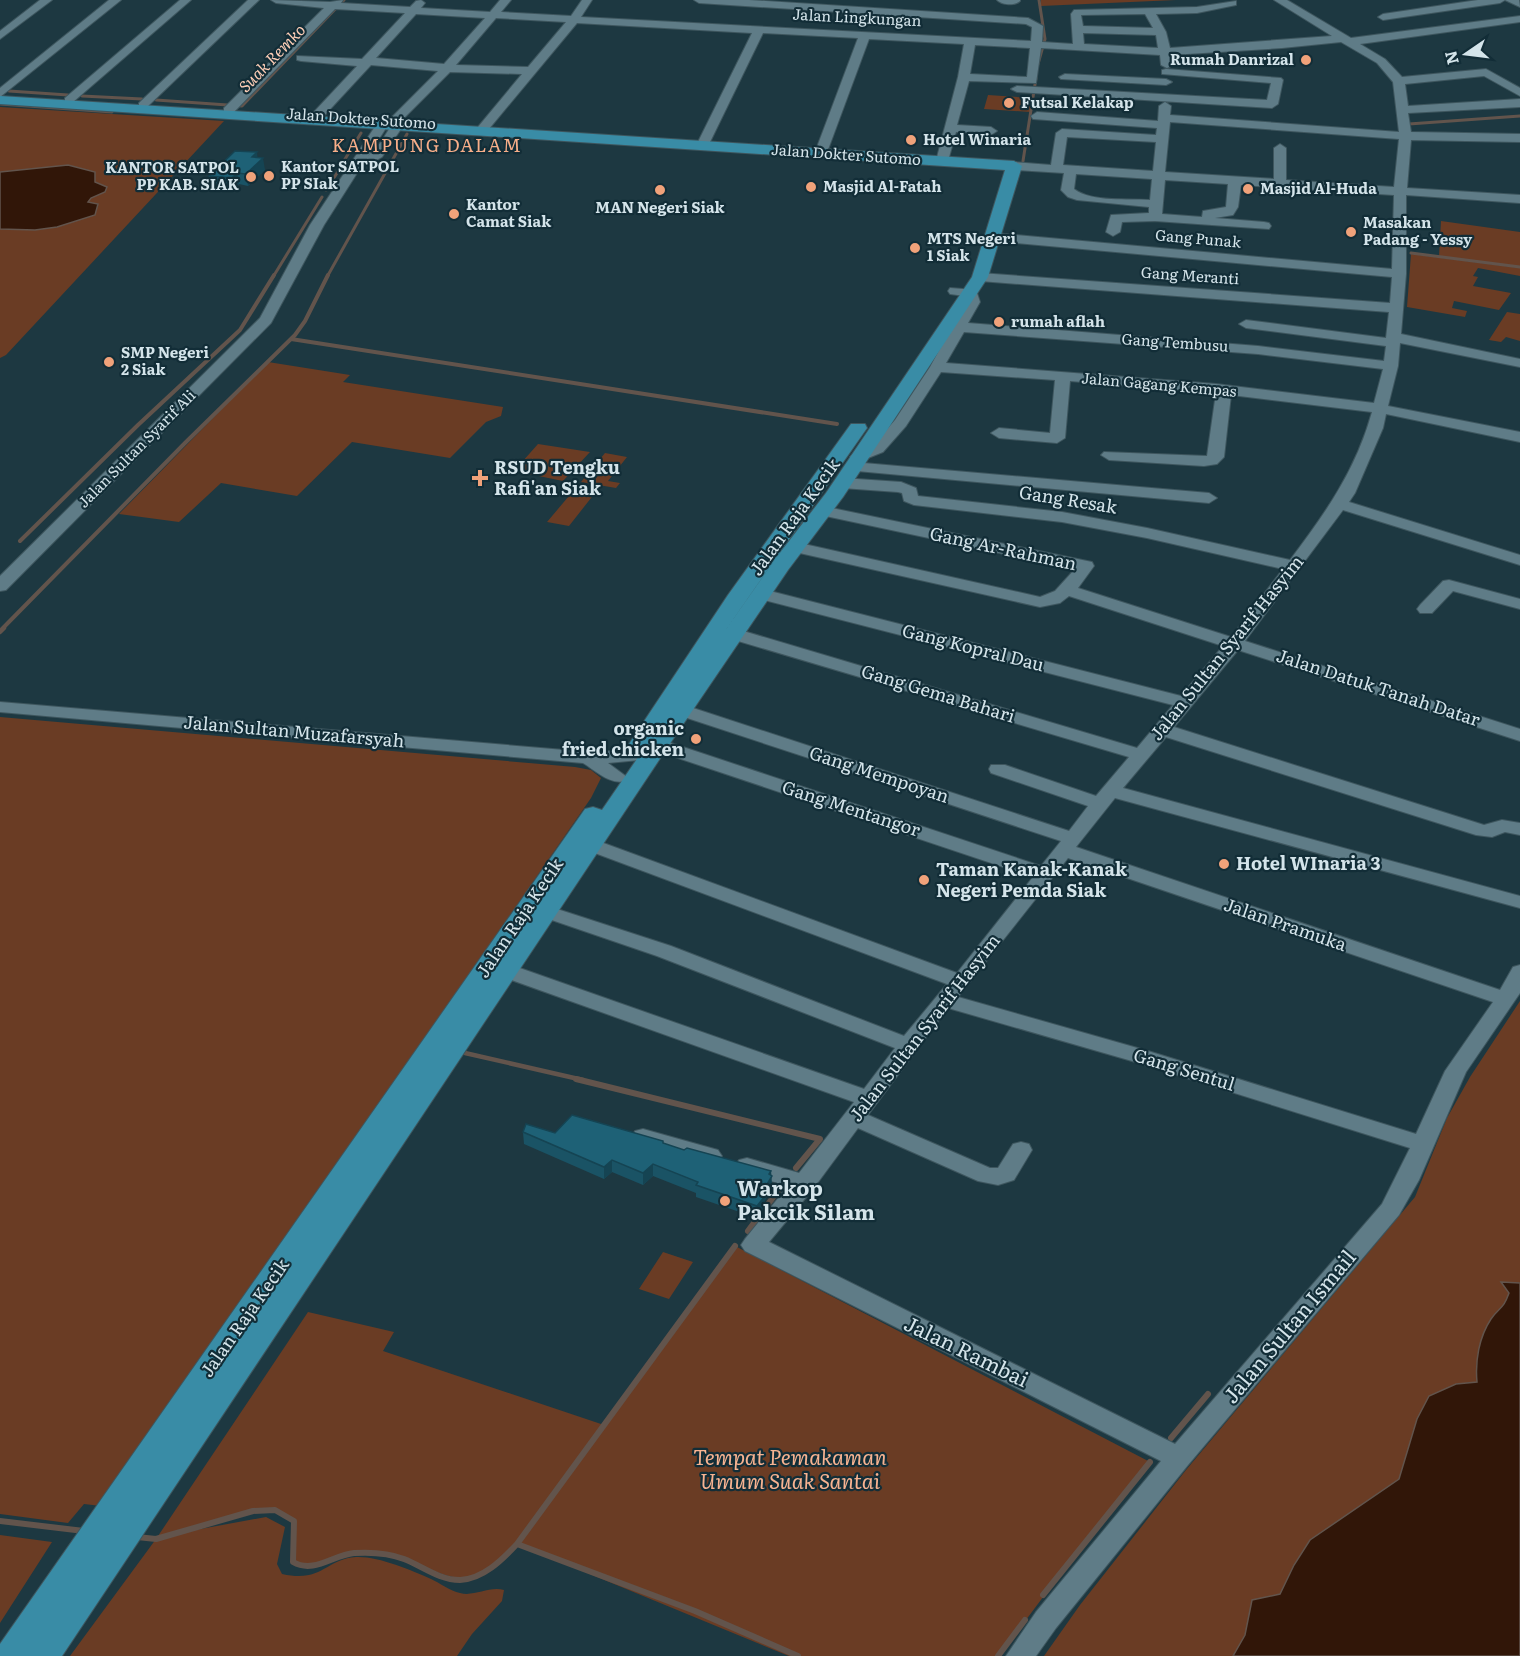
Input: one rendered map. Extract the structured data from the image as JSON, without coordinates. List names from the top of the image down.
{
  "streets": {
    "main road": ["Jalan Dokter Sutomo", "Jalan Raja Kecik"],
    "street": [
      "Jalan Lingkungan",
      "Gang Punak",
      "Gang Meranti",
      "Gang Tembusu",
      "Jalan Gagang Kempas",
      "Jalan Sultan Syarif Ali",
      "Gang Resak",
      "Gang Ar-Rahman",
      "Gang Kopral Dau",
      "Jalan Sultan Syarif Hasyim",
      "Jalan Datuk Tanah Datar",
      "Gang Gema Bahari",
      "Jalan Sultan Muzafarsyah",
      "Gang Mempoyan",
      "Gang Mentangor",
      "Jalan Pramuka",
      "Gang Sentul",
      "Jalan Sultan Ismail",
      "Jalan Rambai"
    ]
  },
  "crossings": [
    ["Jalan Dokter Sutomo", "Jalan Sultan Syarif Ali"],
    ["Jalan Dokter Sutomo", "Jalan Raja Kecik"],
    ["Jalan Dokter Sutomo", "Jalan Sultan Syarif Hasyim"],
    ["Gang Punak", "Jalan Raja Kecik"],
    ["Gang Punak", "Jalan Sultan Syarif Hasyim"],
    ["Gang Meranti", "Jalan Raja Kecik"],
    ["Gang Meranti", "Jalan Sultan Syarif Hasyim"],
    ["Gang Tembusu", "Jalan Sultan Syarif Hasyim"],
    ["Jalan Gagang Kempas", "Jalan Sultan Syarif Hasyim"],
    ["Gang Resak", "Jalan Raja Kecik"],
    ["Gang Resak", "Jalan Sultan Syarif Hasyim"],
    ["Jalan Raja Kecik", "Gang Ar-Rahman"],
    ["Jalan Raja Kecik", "Gang Kopral Dau"],
    ["Jalan Raja Kecik", "Gang Gema Bahari"],
    ["Jalan Raja Kecik", "Jalan Sultan Muzafarsyah"],
    ["Jalan Raja Kecik", "Gang Mempoyan"],
    ["Jalan Raja Kecik", "Gang Mentangor"],
    ["Gang Ar-Rahman", "Jalan Sultan Syarif Hasyim"],
    ["Gang Ar-Rahman", "Jalan Datuk Tanah Datar"],
    ["Gang Kopral Dau", "Jalan Sultan Syarif Hasyim"],
    ["Jalan Sultan Syarif Hasyim", "Jalan Datuk Tanah Datar"],
    ["Jalan Sultan Syarif Hasyim", "Gang Gema Bahari"],
    ["Jalan Sultan Syarif Hasyim", "Gang Mempoyan"],
    ["Jalan Sultan Syarif Hasyim", "Gang Mentangor"],
    ["Jalan Sultan Syarif Hasyim", "Jalan Pramuka"],
    ["Jalan Sultan Syarif Hasyim", "Gang Sentul"],
    ["Jalan Sultan Syarif Hasyim", "Jalan Rambai"],
    ["Gang Mempoyan", "Jalan Pramuka"],
    ["Jalan Pramuka", "Jalan Sultan Ismail"],
    ["Gang Sentul", "Jalan Sultan Ismail"],
    ["Jalan Sultan Ismail", "Jalan Rambai"]
  ],
  "districts": ["KAMPUNG DALAM"],
  "water": ["Suak Remko"],
  "parks": ["Tempat Pemakaman Umum Suak Santai"],
  "places": {
    "other": [
      "Rumah Danrizal",
      "Futsal Kelakap",
      "Hotel Winaria",
      "Kantor SATPOL PP SIak",
      "KANTOR SATPOL PP KAB. SIAK",
      "Masjid Al-Fatah",
      "Masjid Al-Huda",
      "MAN Negeri Siak",
      "Kantor Camat Siak",
      "Masakan Padang - Yessy",
      "MTS Negeri 1 Siak",
      "rumah aflah",
      "SMP Negeri 2 Siak",
      "organic fried chicken",
      "Hotel WInaria 3",
      "Taman Kanak-Kanak Negeri Pemda Siak",
      "Warkop Pakcik Silam"
    ],
    "health": ["RSUD Tengku Rafi'an Siak"]
  },
  "north": "left"
}
